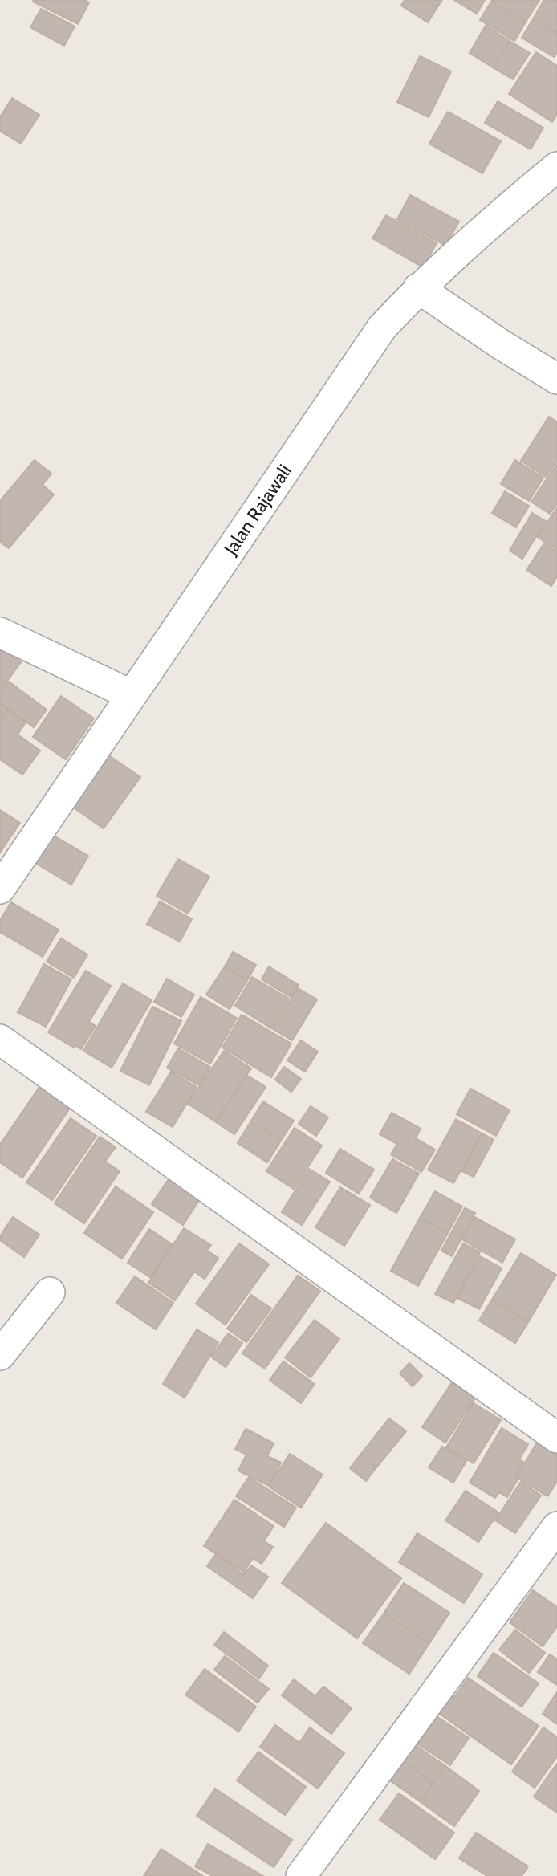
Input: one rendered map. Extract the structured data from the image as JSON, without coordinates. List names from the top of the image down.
{
  "streets": {
    "street": ["Jalan Rajawali"]
  }
}
